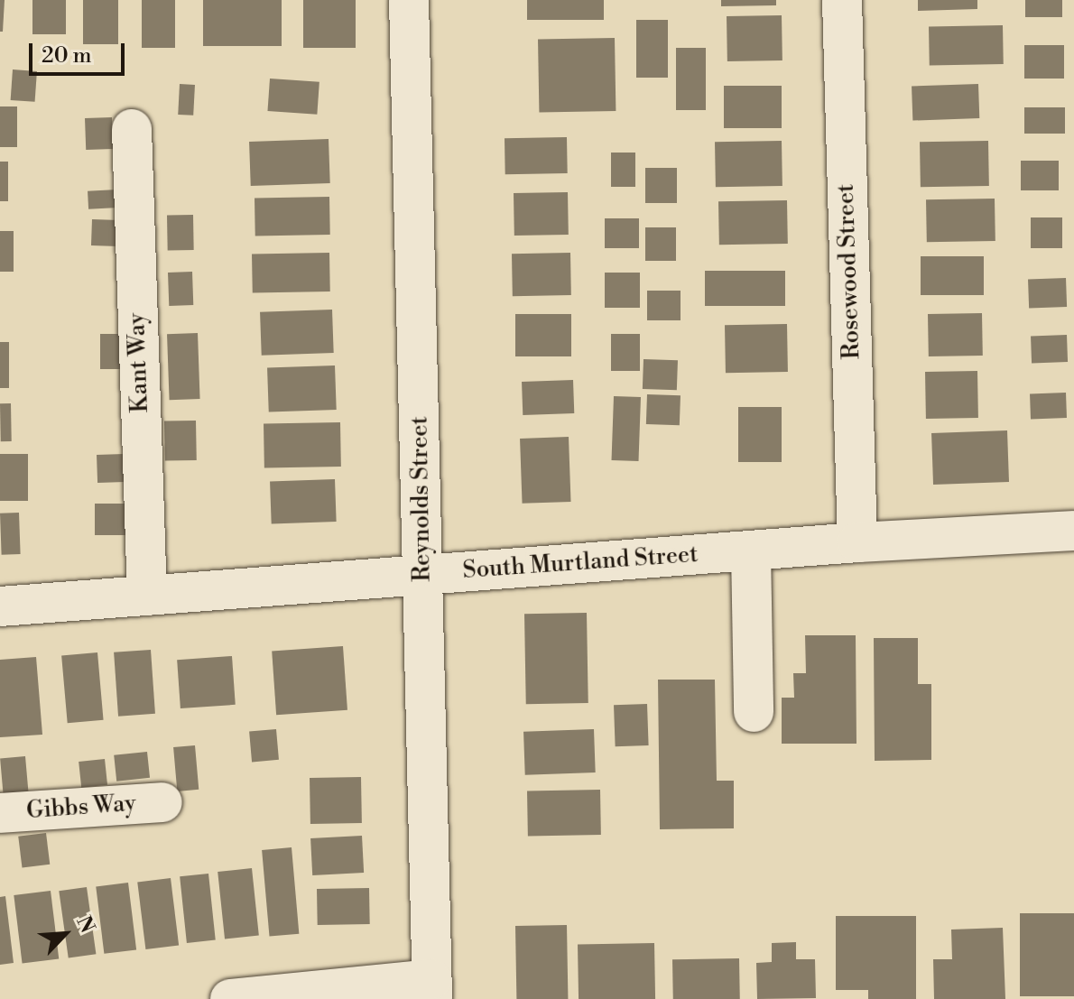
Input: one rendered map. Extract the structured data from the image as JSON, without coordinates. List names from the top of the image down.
{
  "streets": {
    "street": [
      "Rosewood Street",
      "Kant Way",
      "Reynolds Street",
      "South Murtland Street",
      "Gibbs Way"
    ]
  },
  "crossings": [
    ["Rosewood Street", "South Murtland Street"],
    ["Kant Way", "South Murtland Street"],
    ["Reynolds Street", "South Murtland Street"]
  ],
  "scale_bar": "20 m",
  "north": "top right"
}
